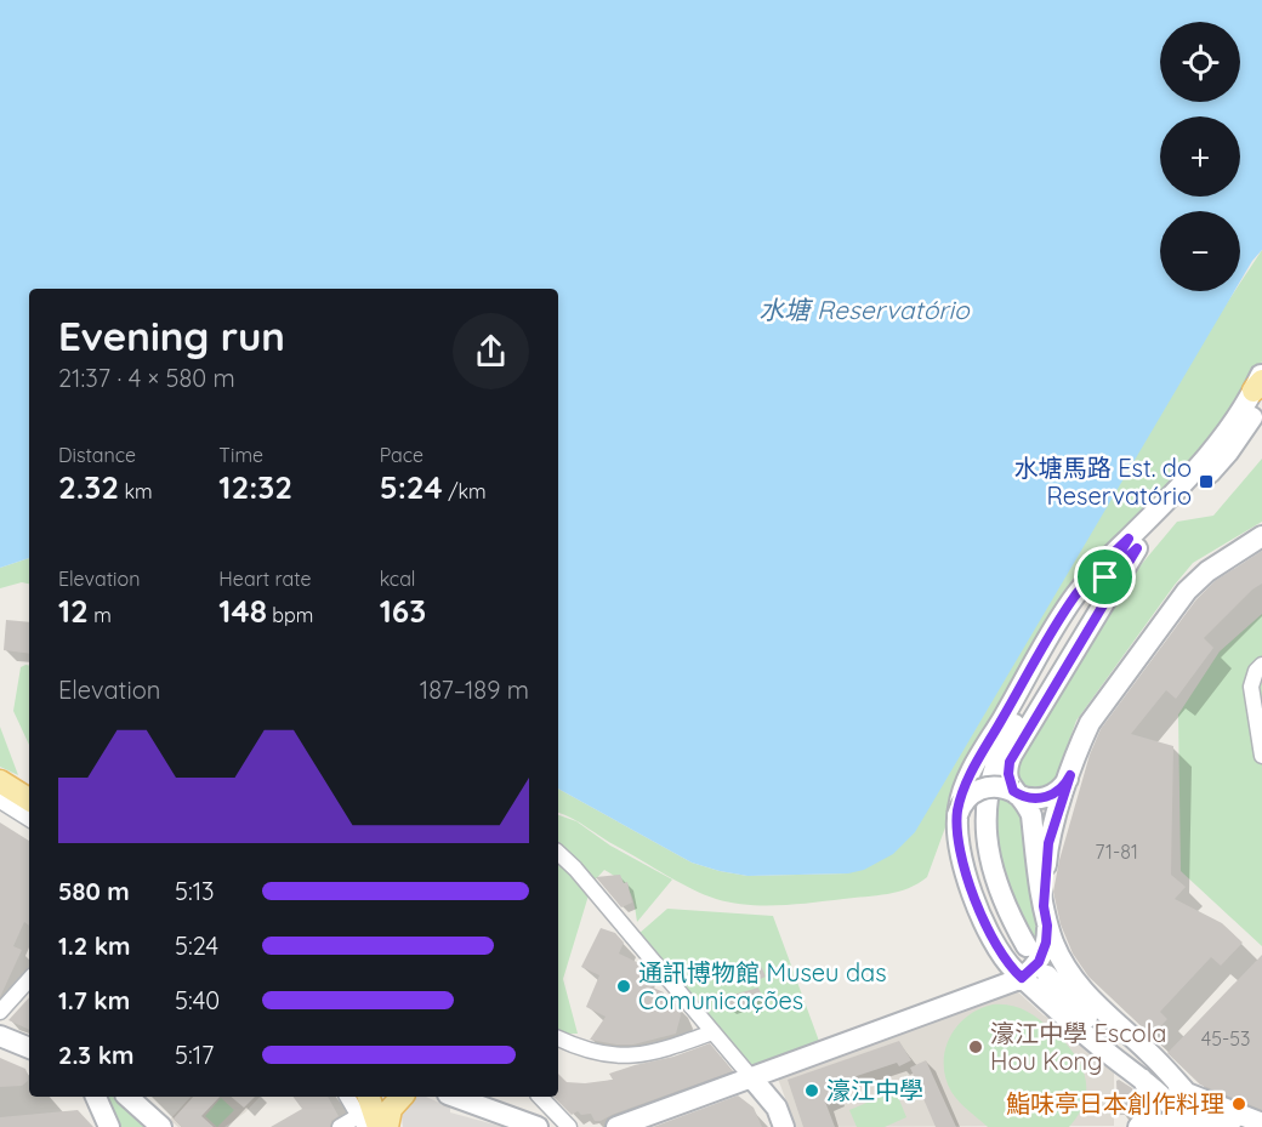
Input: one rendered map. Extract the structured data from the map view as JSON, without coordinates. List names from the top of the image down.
{
  "water": ["水塘 Reservatório"],
  "places": {
    "transit": ["水塘馬路 Est. do Reservatório"],
    "other": [
      "通訊博物館 Museu das Comunicações",
      "濠江中學 Escola Hou Kong",
      "濠江中學",
      "鮨味亭日本創作料理"
    ]
  },
  "house_numbers": ["71-81", "45-53"],
  "page": {
    "map_buttons": ["+", "−"],
    "heading": ["Evening run", "21:37 · 4 × 580 m"],
    "stats": [
      ["Distance", "2.32 km"],
      ["Time", "12:32"],
      ["Pace", "5:24 /km"],
      ["Elevation", "12 m"],
      ["Heart rate", "148 bpm"],
      ["kcal", "163"]
    ],
    "chart": ["Elevation", "187–189 m"],
    "list": [
      {
        "name": "580 m",
        "note": "5:13"
      },
      {
        "name": "1.2 km",
        "note": "5:24"
      },
      {
        "name": "1.7 km",
        "note": "5:40"
      },
      {
        "name": "2.3 km",
        "note": "5:17"
      }
    ]
  }
}
